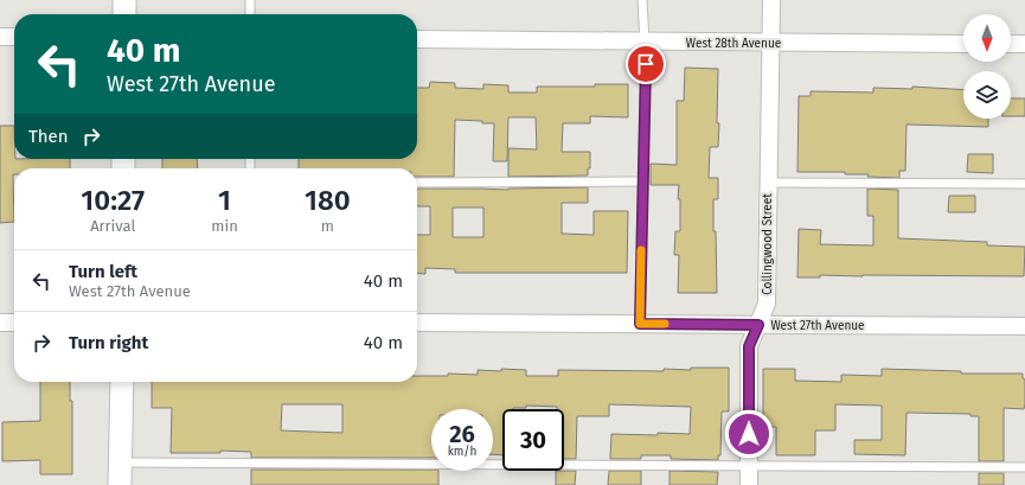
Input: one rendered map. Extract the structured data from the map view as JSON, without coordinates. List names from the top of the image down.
{
  "streets": {
    "street": ["West 28th Avenue", "Collingwood Street", "West 27th Avenue"]
  },
  "crossings": [
    ["West 28th Avenue", "Collingwood Street"],
    ["Collingwood Street", "West 27th Avenue"]
  ],
  "north": "bottom",
  "page": {
    "turn": ["40 m", "West 27th Avenue"],
    "then": "Then",
    "eta": [
      "10:27",
      "Arrival",
      "1",
      "min",
      "180",
      "m"
    ],
    "list": [
      {
        "name": "Turn left",
        "note": "West 27th Avenue",
        "value": "40 m"
      },
      {
        "name": "Turn right",
        "value": "40 m"
      }
    ],
    "speed": "26 km/h",
    "limit": "30"
  }
}
